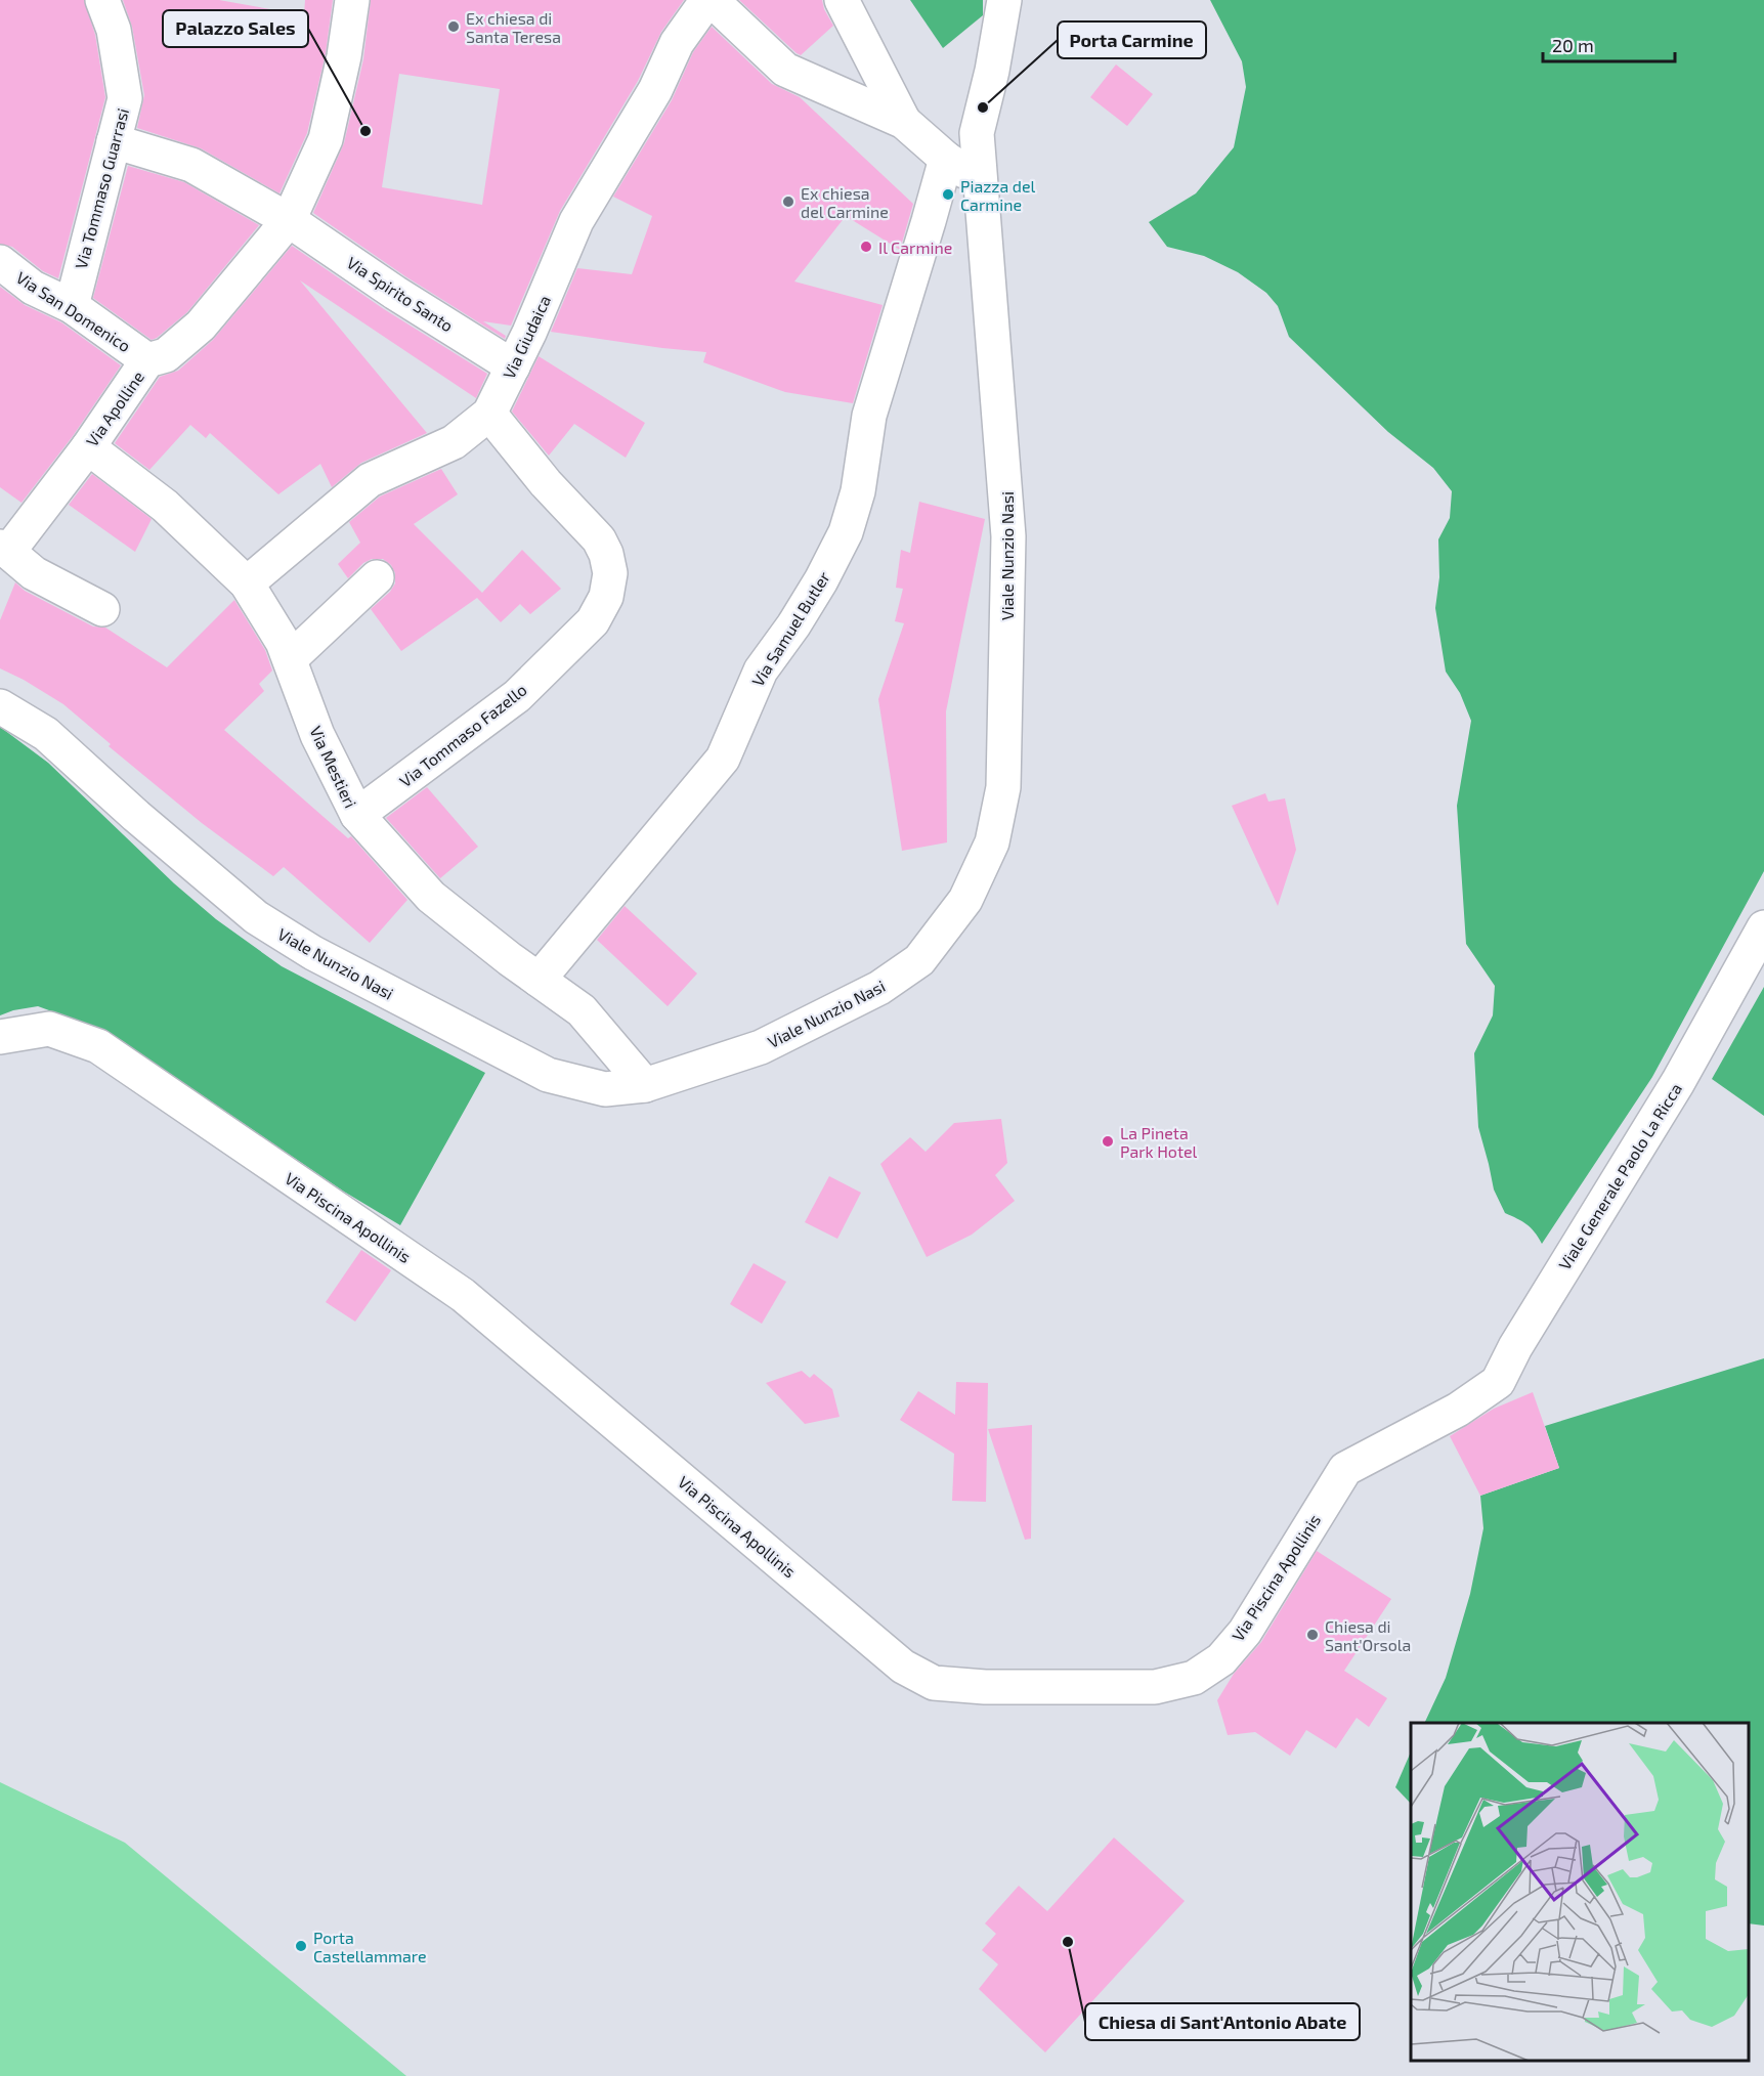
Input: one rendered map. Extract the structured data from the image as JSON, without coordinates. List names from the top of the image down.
{
  "streets": {
    "street": [
      "Via Tommaso Guarrasi",
      "Via Spirito Santo",
      "Via San Domenico",
      "Via Giudaica",
      "Via Apolline",
      "Viale Nunzio Nasi",
      "Via Samuel Butler",
      "Via Tommaso Fazello",
      "Via Mestieri",
      "Viale Generale Paolo La Ricca",
      "Via Piscina Apollinis"
    ]
  },
  "crossings": [
    ["Via Tommaso Guarrasi", "Via Spirito Santo"],
    ["Via Tommaso Guarrasi", "Via San Domenico"],
    ["Via Spirito Santo", "Via Giudaica"],
    ["Via Spirito Santo", "Via Apolline"],
    ["Via San Domenico", "Via Apolline"],
    ["Via Giudaica", "Via Tommaso Fazello"],
    ["Via Giudaica", "Via Mestieri"],
    ["Via Apolline", "Via Mestieri"],
    ["Viale Nunzio Nasi", "Via Mestieri"],
    ["Via Samuel Butler", "Via Mestieri"],
    ["Via Tommaso Fazello", "Via Mestieri"],
    ["Viale Generale Paolo La Ricca", "Via Piscina Apollinis"]
  ],
  "places": [
    "Ex chiesa di Santa Teresa",
    "Porta Carmine",
    "Palazzo Sales",
    "Piazza del Carmine",
    "Ex chiesa del Carmine",
    "Il Carmine",
    "La Pineta Park Hotel",
    "Chiesa di Sant'Orsola",
    "Chiesa di Sant'Antonio Abate",
    "Porta Castellammare"
  ],
  "scale_bar": "20 m"
}
